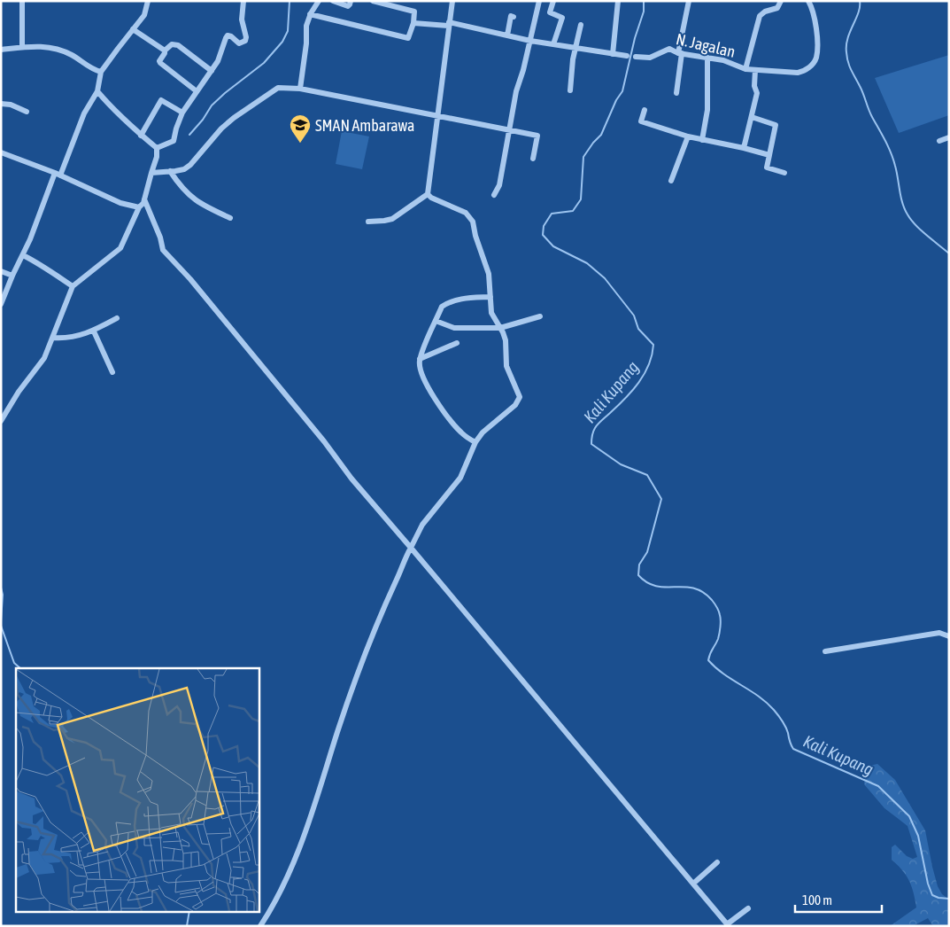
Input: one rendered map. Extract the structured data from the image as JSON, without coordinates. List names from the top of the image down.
{
  "streets": {
    "street": ["N. Jagalan"]
  },
  "water": ["Kali Kupang"],
  "places": {
    "school or university": ["SMAN Ambarawa"]
  },
  "scale_bar": "100 m"
}
